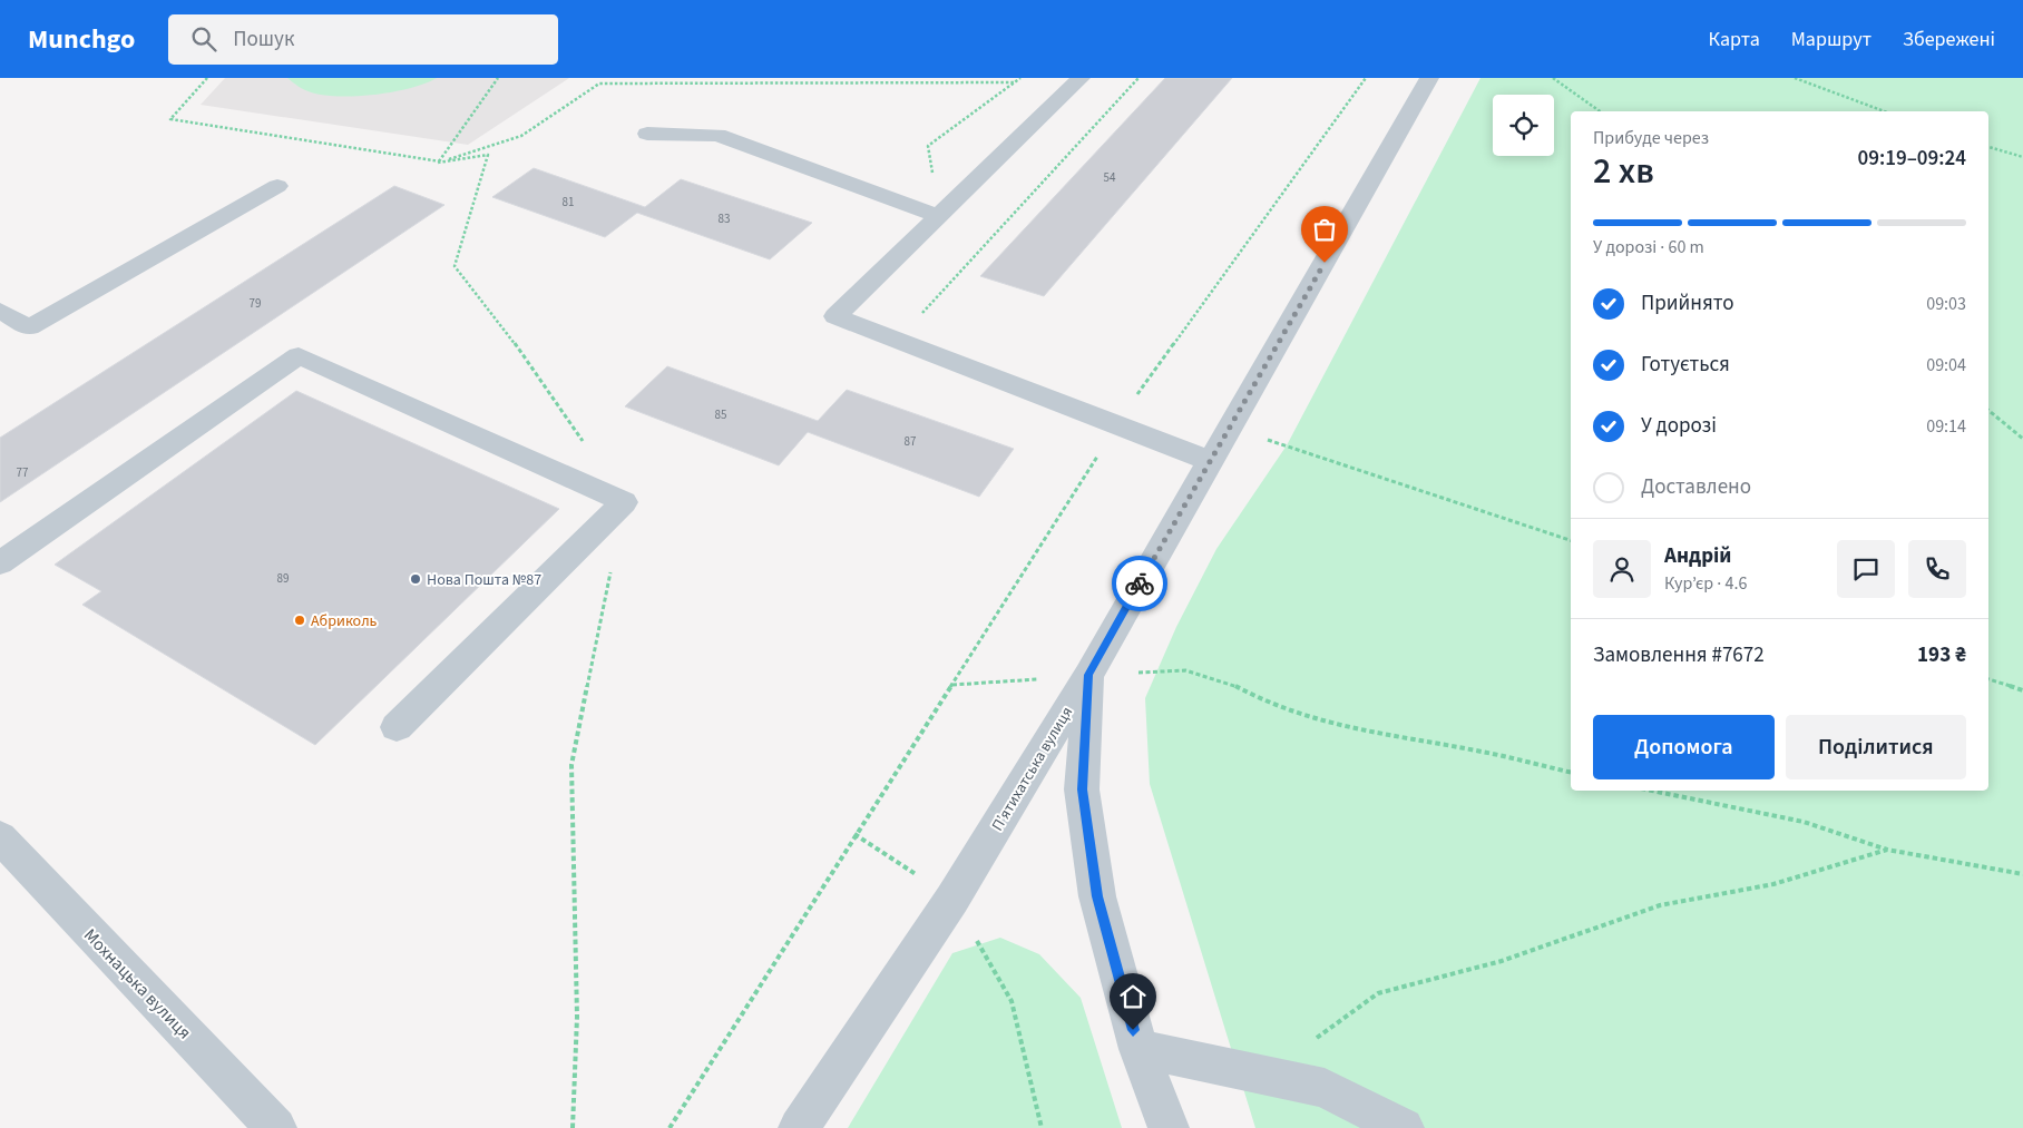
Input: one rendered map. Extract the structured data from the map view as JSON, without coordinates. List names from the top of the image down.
{
  "streets": {
    "street": ["П’ятихатська вулиця", "Мохнацька вулиця"]
  },
  "places": ["Нова Пошта №87", "Абриколь"],
  "house_numbers": [
    "54",
    "81",
    "83",
    "79",
    "85",
    "87",
    "77",
    "89"
  ],
  "page": {
    "header": "Munchgo",
    "search": "Пошук",
    "nav": ["Карта", "Маршрут", "Збережені"],
    "heading": ["2 хв", "Прибуде через", "09:19–09:24"],
    "panel": [
      "Андрій",
      "Кур’єр · 4.6",
      "Замовлення #7672",
      "193 ₴"
    ],
    "bar": "У дорозі · 60 m",
    "list": [
      ["Прийнято", "09:03"],
      ["Готується", "09:04"],
      ["У дорозі", "09:14"],
      "Доставлено"
    ],
    "buttons": ["Допомога", "Поділитися"]
  }
}
